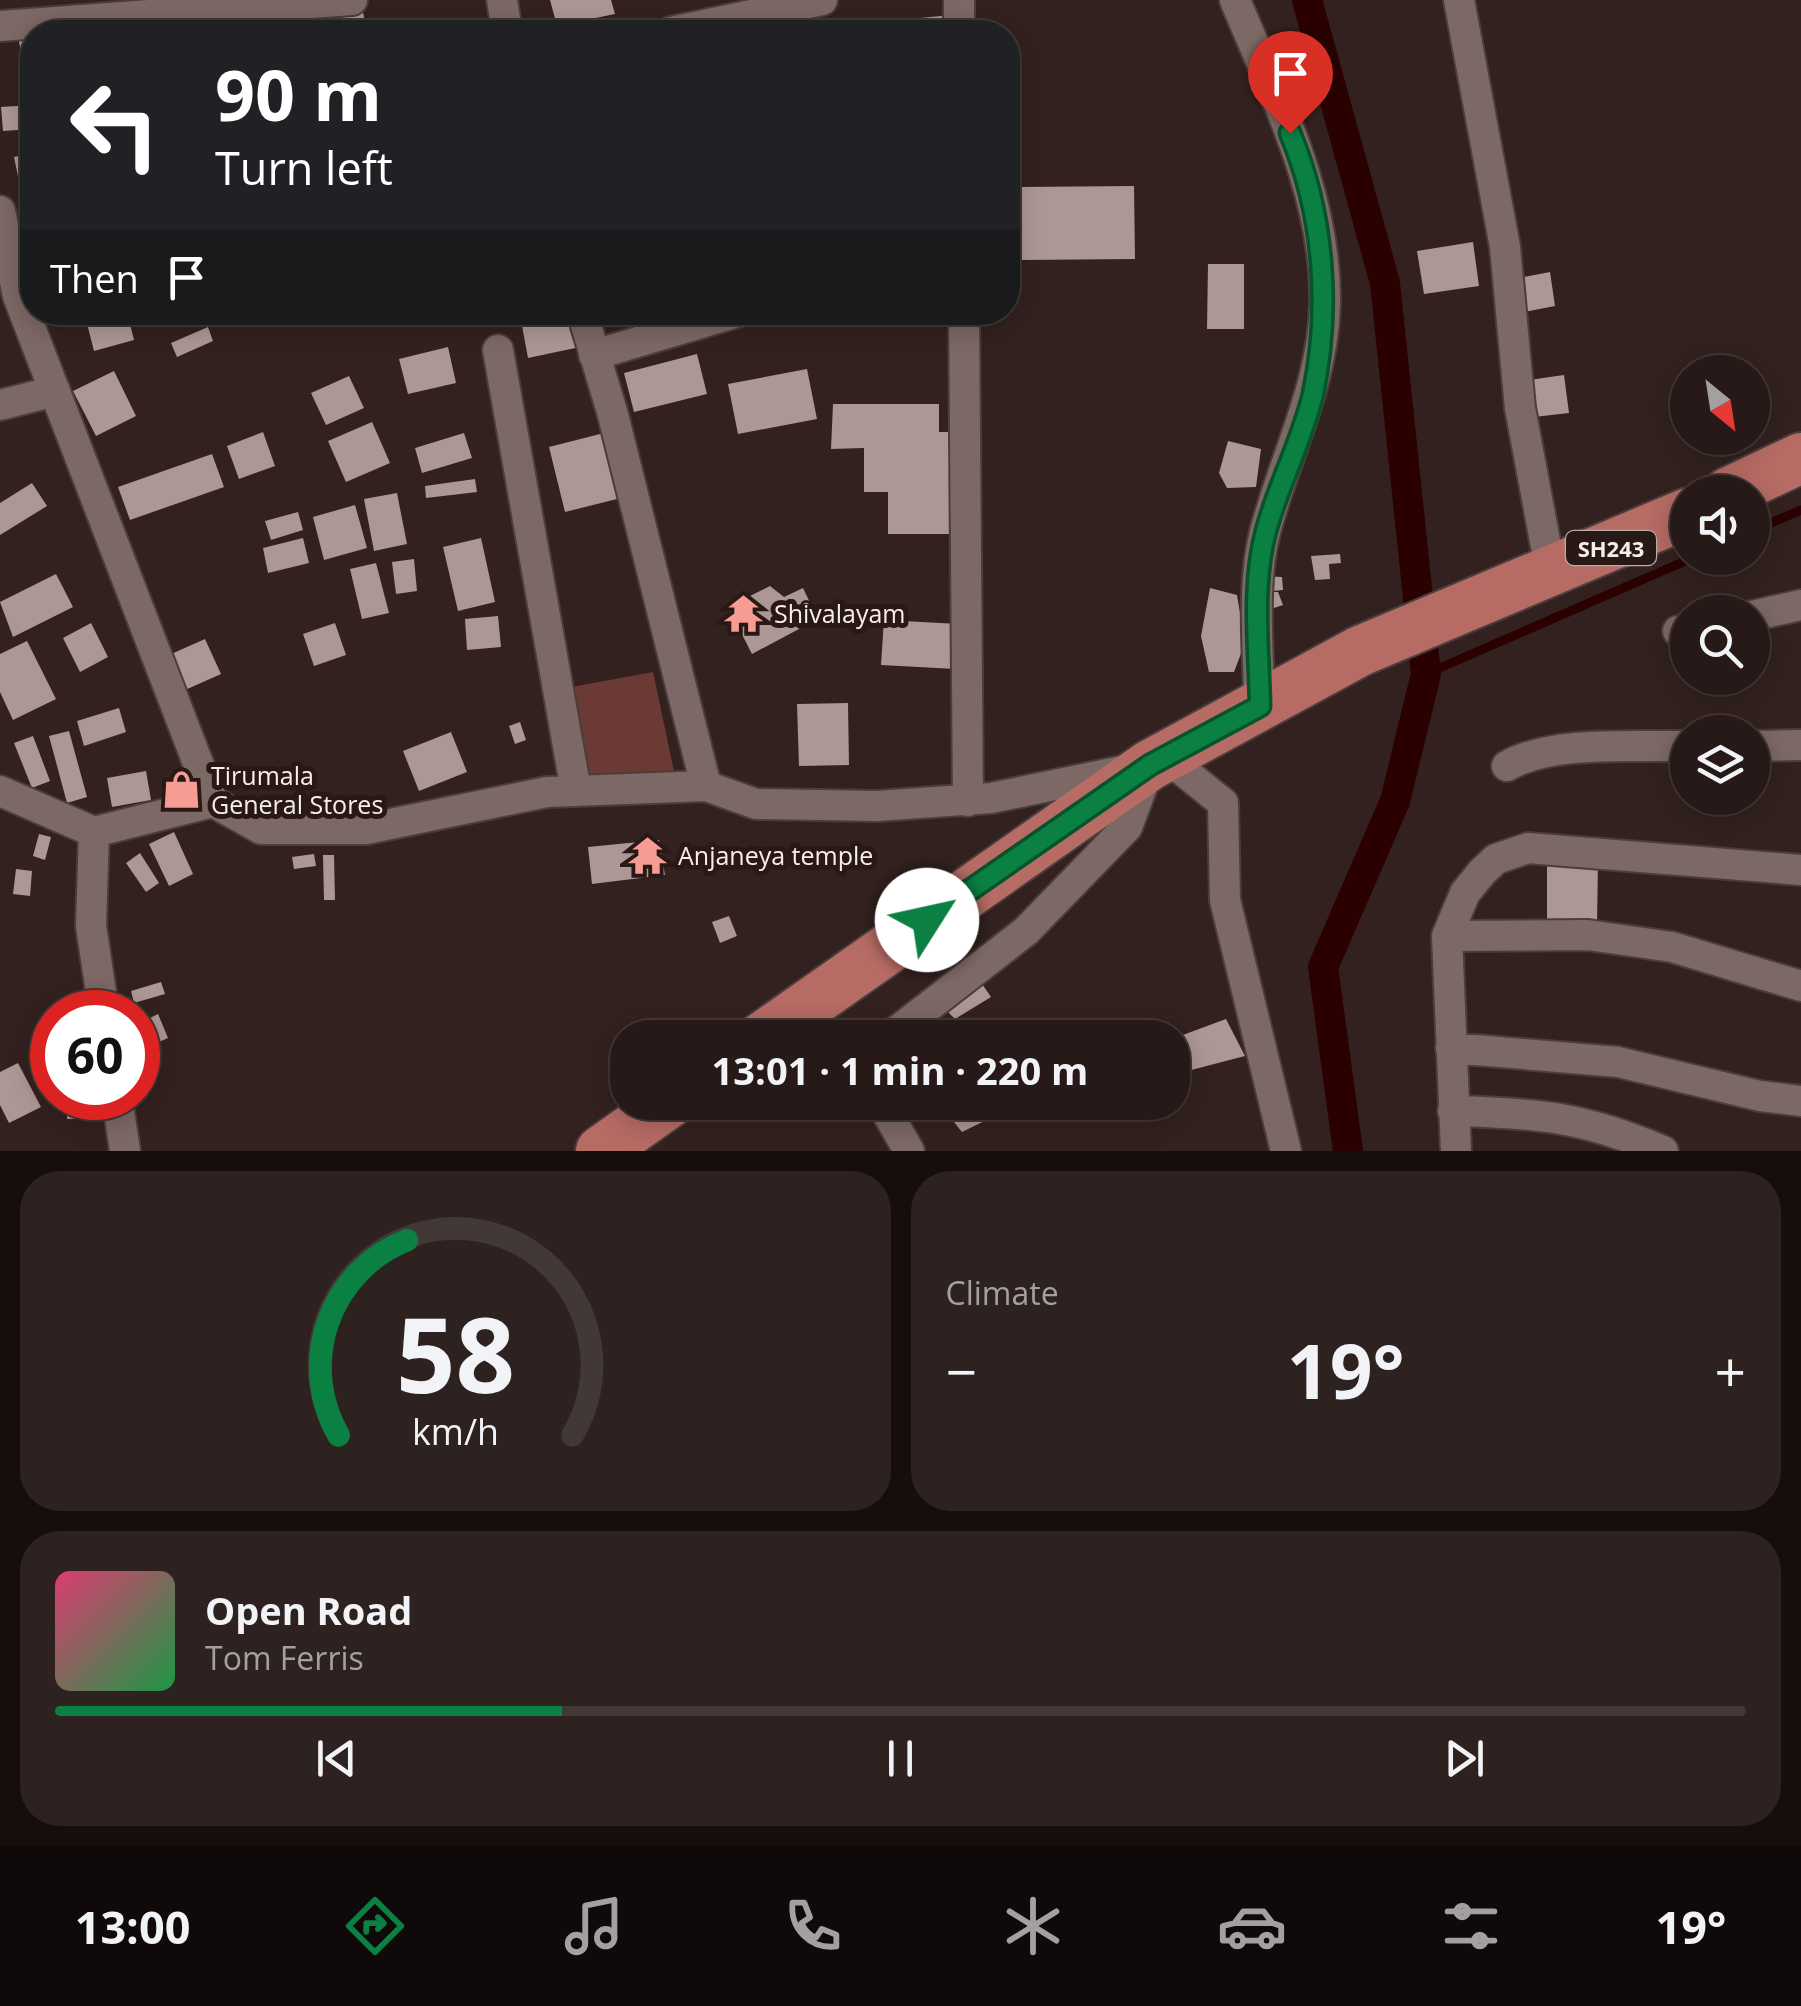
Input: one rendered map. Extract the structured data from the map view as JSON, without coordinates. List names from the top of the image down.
{
  "streets": {
    "main road": ["SH243"]
  },
  "places": {
    "temple": ["Shivalayam", "Anjaneya temple"],
    "shop": ["Tirumala General Stores"]
  },
  "north": "bottom right",
  "page": {
    "turn": ["90 m", "Turn left"],
    "then": "Then",
    "limit": "60",
    "trip": "13:01 · 1 min · 220 m",
    "tile": "Climate",
    "heat": ["−", "19°", "+"],
    "song": ["Open Road", "Tom Ferris"],
    "tabs": ["13:00", "19°"],
    "gauge": ["58", "km/h"]
  }
}
